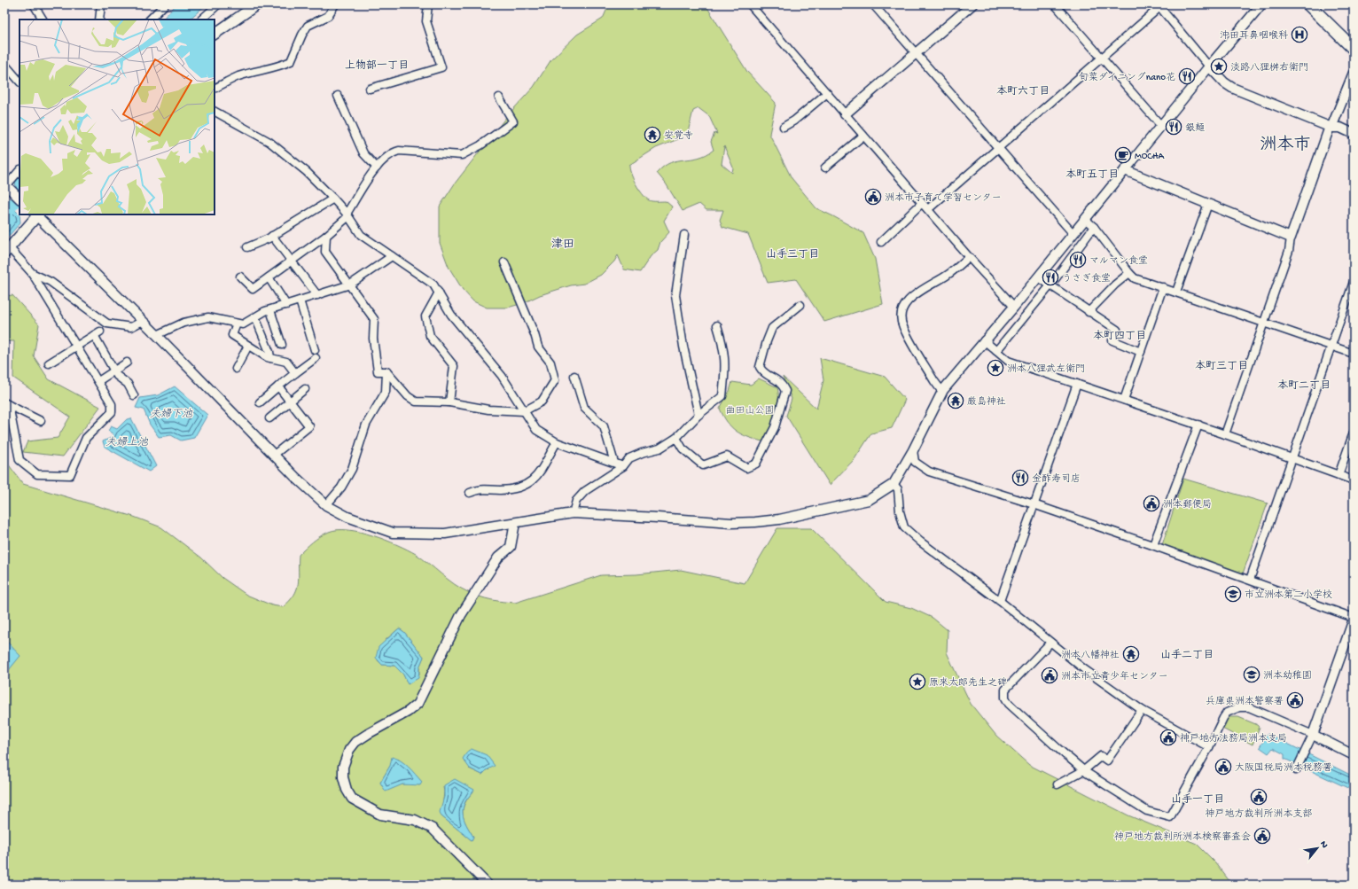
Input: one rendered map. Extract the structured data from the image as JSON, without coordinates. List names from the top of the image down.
{
  "districts": [
    "上物部一丁目",
    "本町六丁目",
    "洲本市",
    "本町五丁目",
    "津田",
    "山手三丁目",
    "本町四丁目",
    "本町三丁目",
    "本町二丁目",
    "山手二丁目",
    "山手一丁目"
  ],
  "water": ["夫婦下池", "夫婦上池"],
  "parks": ["曲田山公園"],
  "places": {
    "hospital": ["沖田耳鼻咽喉科"],
    "place": ["淡路八狸桝右衛門", "洲本八狸武左衛門", "原來太郎先生之碑"],
    "restaurant": [
      "旬菜ダイニングnano花",
      "銀麺",
      "マルマン食堂",
      "うさぎ食堂",
      "金酢寿司店"
    ],
    "temple": ["安覚寺", "厳島神社", "洲本八幡神社"],
    "cafe": ["MOCHA"],
    "public building": [
      "洲本市子育て学習センター",
      "洲本郵便局",
      "洲本市立青少年センター",
      "兵庫県洲本警察署",
      "神戸地方法務局洲本支局",
      "大阪国税局洲本税務署",
      "神戸地方裁判所洲本支部",
      "神戸地方裁判所洲本検察審査会"
    ],
    "school or university": ["市立洲本第二小学校", "洲本幼稚園"]
  },
  "north": "top right"
}
